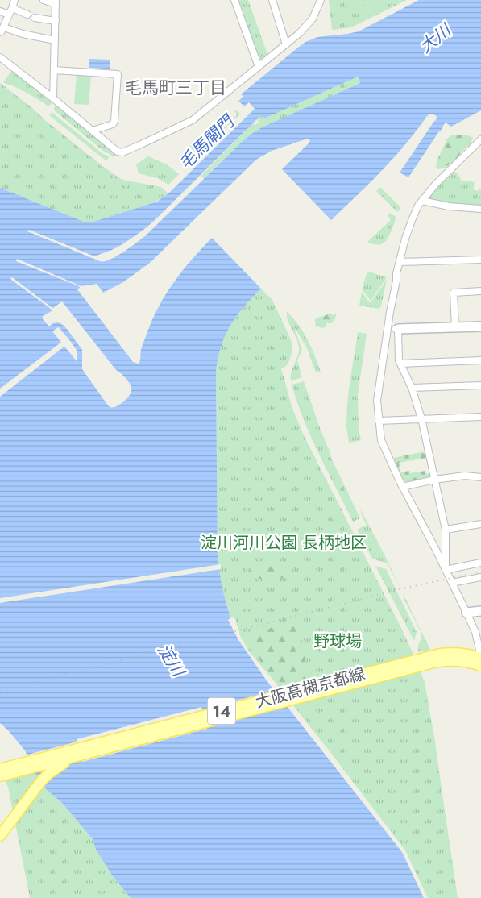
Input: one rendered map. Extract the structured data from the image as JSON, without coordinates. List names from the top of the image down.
{
  "streets": {
    "main road": ["大阪高槻京都線", "14"]
  },
  "districts": ["毛馬町三丁目"],
  "water": ["大川", "毛馬閘門", "淀川"],
  "parks": ["淀川河川公園 長柄地区", "野球場"]
}
